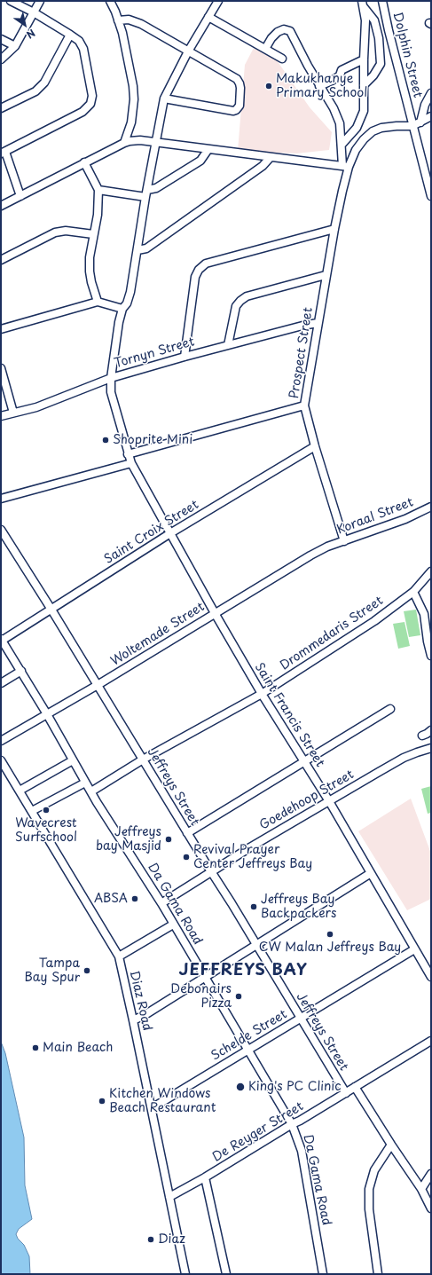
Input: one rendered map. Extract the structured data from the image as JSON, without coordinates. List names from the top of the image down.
{
  "streets": {
    "street": [
      "Dolphin Street",
      "Tornyn Street",
      "Prospect Street",
      "Koraal Street",
      "Saint Croix Street",
      "Drommedaris Street",
      "Woltemade Street",
      "Saint Francis Street",
      "Jeffreys Street",
      "Goedehoop Street",
      "Da Gama Road",
      "Diaz Road",
      "Schelde Street",
      "De Reyger Street"
    ]
  },
  "crossings": [
    ["Tornyn Street", "Prospect Street"],
    ["Tornyn Street", "Saint Francis Street"],
    ["Prospect Street", "Koraal Street"],
    ["Prospect Street", "Saint Croix Street"],
    ["Koraal Street", "Woltemade Street"],
    ["Saint Croix Street", "Saint Francis Street"],
    ["Saint Croix Street", "Jeffreys Street"],
    ["Saint Croix Street", "Da Gama Road"],
    ["Drommedaris Street", "Saint Francis Street"],
    ["Drommedaris Street", "Jeffreys Street"],
    ["Drommedaris Street", "Da Gama Road"],
    ["Woltemade Street", "Saint Francis Street"],
    ["Woltemade Street", "Jeffreys Street"],
    ["Woltemade Street", "Da Gama Road"],
    ["Saint Francis Street", "Goedehoop Street"],
    ["Saint Francis Street", "Schelde Street"],
    ["Jeffreys Street", "Goedehoop Street"],
    ["Jeffreys Street", "Schelde Street"],
    ["Jeffreys Street", "De Reyger Street"],
    ["Goedehoop Street", "Da Gama Road"],
    ["Da Gama Road", "Schelde Street"],
    ["Da Gama Road", "De Reyger Street"],
    ["Diaz Road", "Schelde Street"],
    ["Diaz Road", "De Reyger Street"]
  ],
  "districts": ["JEFFREYS BAY"],
  "places": [
    "Makukhanye Primary School",
    "Shoprite Mini",
    "Wavecrest Surfschool",
    "Jeffreys bay Masjid",
    "Revival Prayer Center Jeffreys Bay",
    "ABSA",
    "Jeffreys Bay Backpackers",
    "CW Malan Jeffreys Bay",
    "Tampa Bay Spur",
    "Debonairs Pizza",
    "Main Beach",
    "King's PC Clinic",
    "Kitchen Windows Beach Restaurant",
    "Diaz"
  ],
  "north": "bottom right"
}
